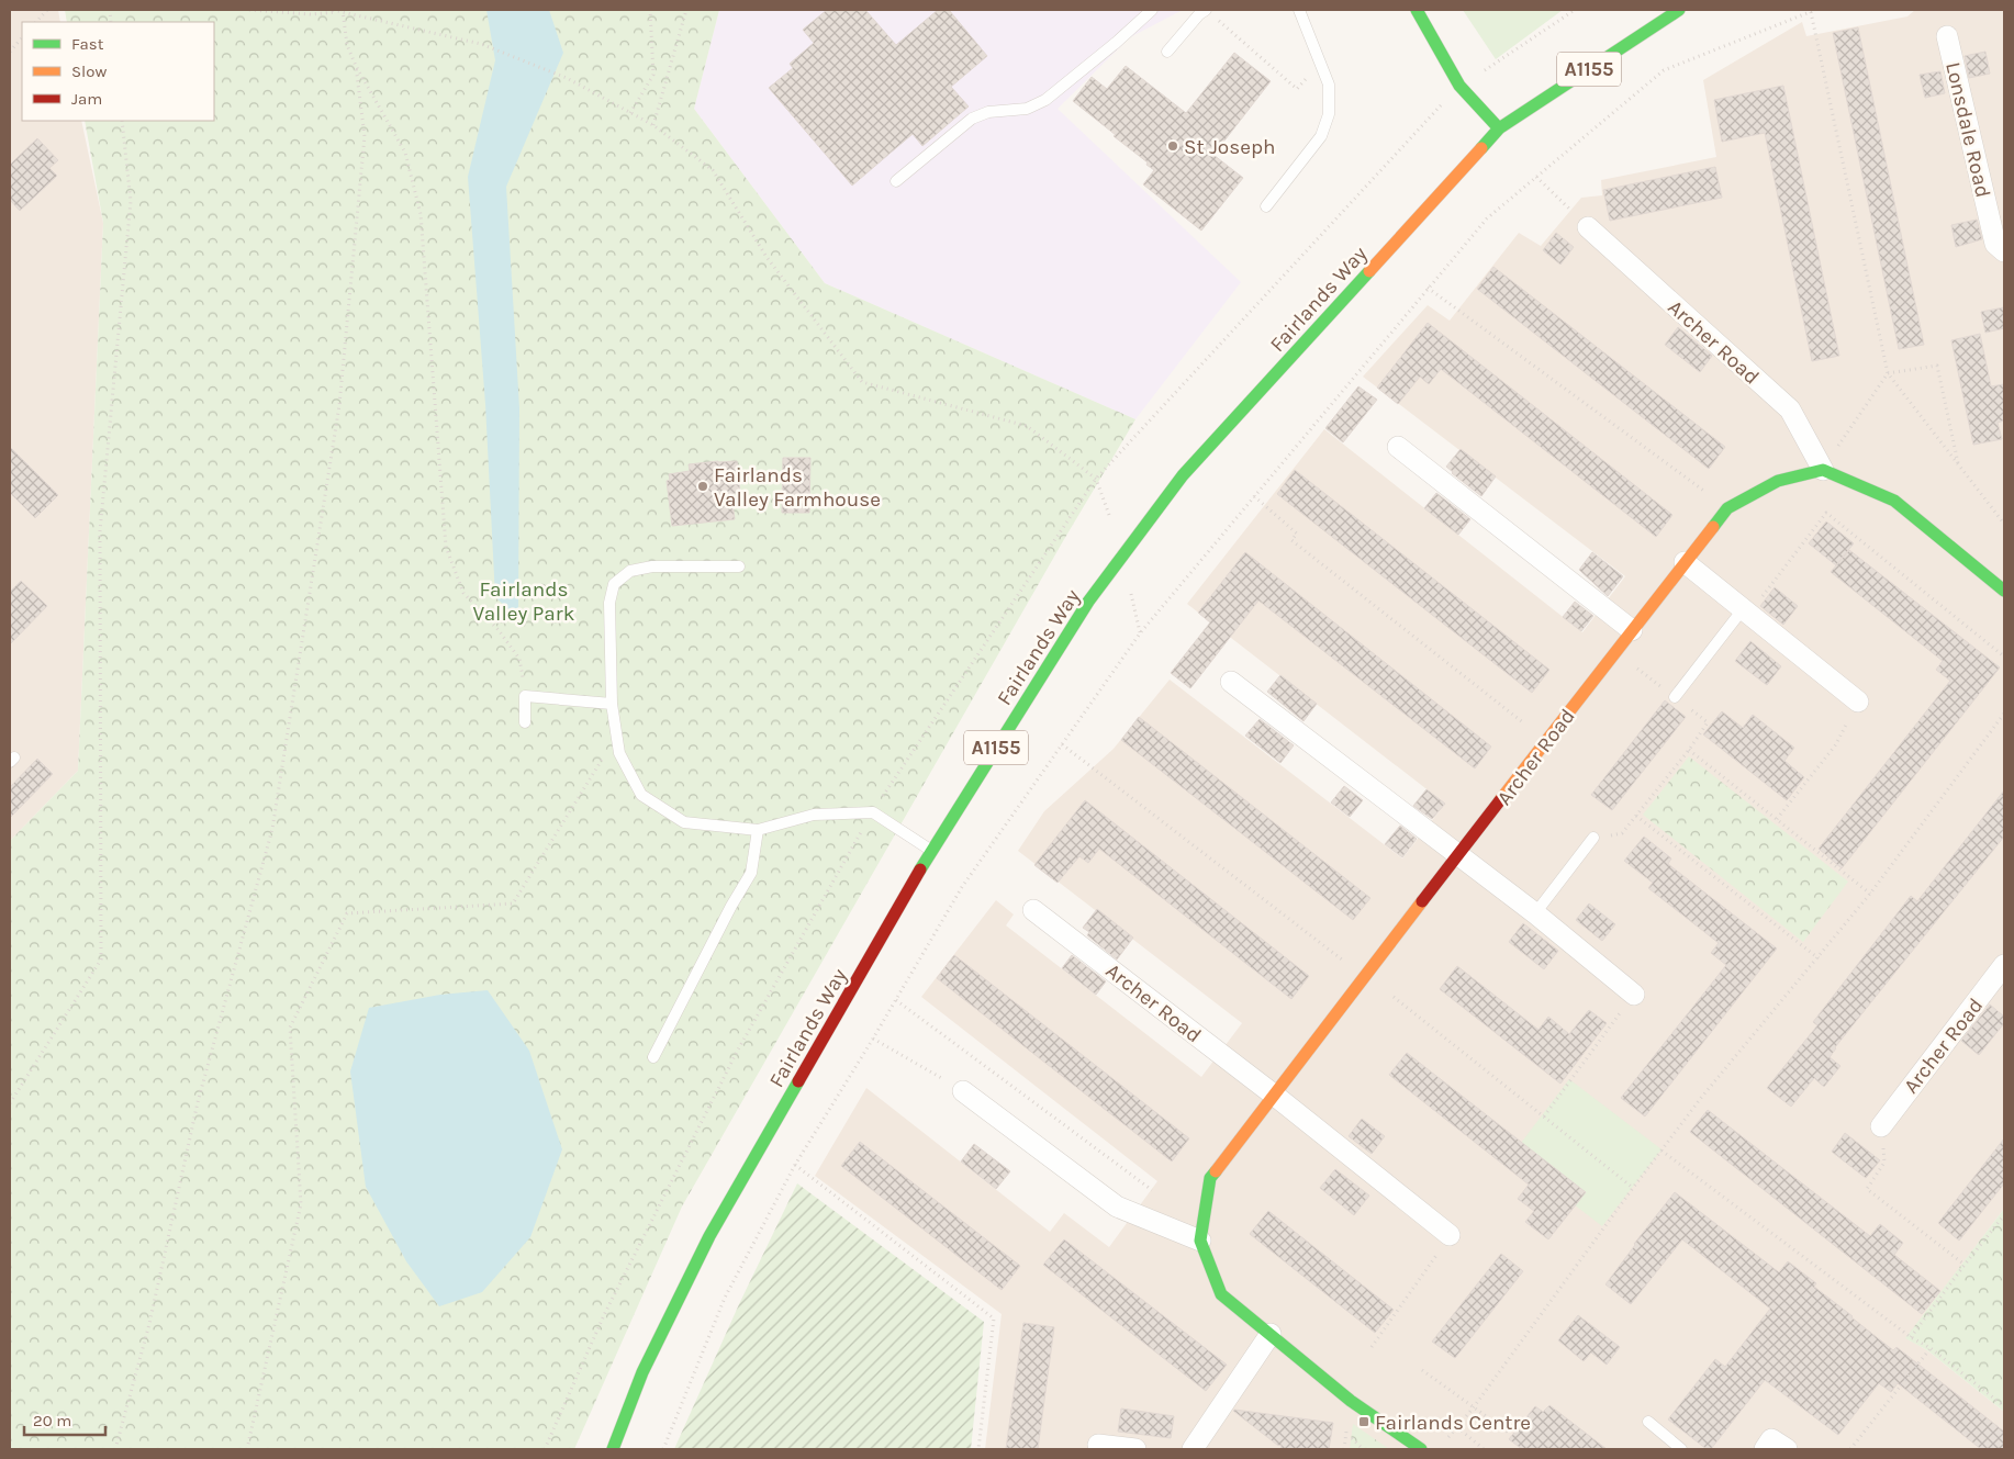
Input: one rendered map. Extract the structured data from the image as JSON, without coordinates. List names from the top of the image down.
{
  "streets": {
    "main road": ["A1155", "Fairlands Way", "Archer Road"],
    "street": ["Lonsdale Road"]
  },
  "parks": ["Fairlands Valley Park"],
  "places": {
    "other": ["St Joseph", "Fairlands Valley Farmhouse"],
    "transit": ["Fairlands Centre"]
  },
  "legend": ["Fast", "Slow", "Jam"],
  "scale_bar": "20 m"
}
